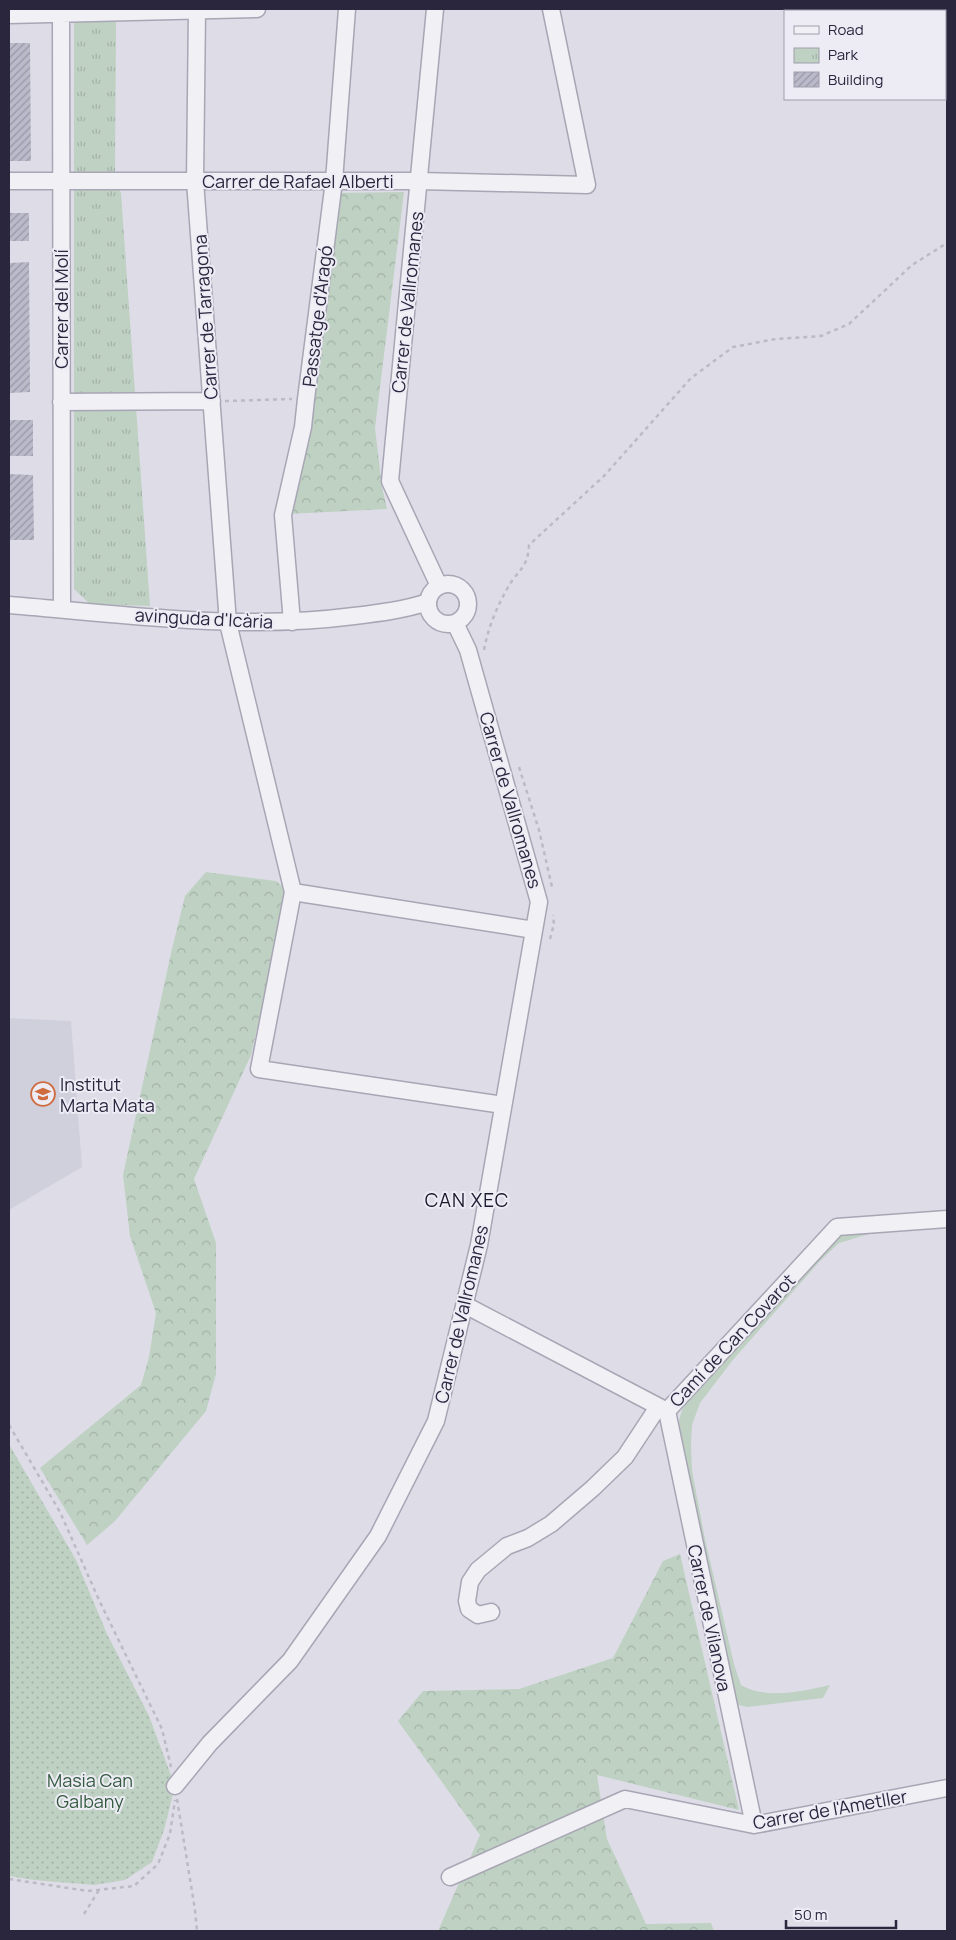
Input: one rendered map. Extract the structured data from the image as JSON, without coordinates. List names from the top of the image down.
{
  "streets": {
    "street": [
      "Carrer de Rafael Alberti",
      "Carrer de Vallromanes",
      "Carrer del Molí",
      "Passatge d'Aragó",
      "Carrer de Tarragona",
      "avinguda d'Icària",
      "Camí de Can Covarot",
      "Carrer de Vilanova",
      "Carrer de l'Ametller"
    ]
  },
  "crossings": [
    ["Carrer de Rafael Alberti", "Carrer de Vallromanes"],
    ["Carrer de Rafael Alberti", "Carrer del Molí"],
    ["Carrer de Rafael Alberti", "Passatge d'Aragó"],
    ["Carrer de Rafael Alberti", "Carrer de Tarragona"],
    ["Carrer de Vallromanes", "avinguda d'Icària"],
    ["Carrer de Vallromanes", "Camí de Can Covarot"],
    ["Carrer del Molí", "avinguda d'Icària"],
    ["Passatge d'Aragó", "avinguda d'Icària"],
    ["Carrer de Tarragona", "avinguda d'Icària"],
    ["Camí de Can Covarot", "Carrer de Vilanova"],
    ["Carrer de Vilanova", "Carrer de l'Ametller"]
  ],
  "districts": ["CAN XEC"],
  "parks": ["Masia Can Galbany"],
  "places": {
    "school or university": ["Institut Marta Mata"]
  },
  "legend": ["Road", "Park", "Building"],
  "scale_bar": "50 m"
}
